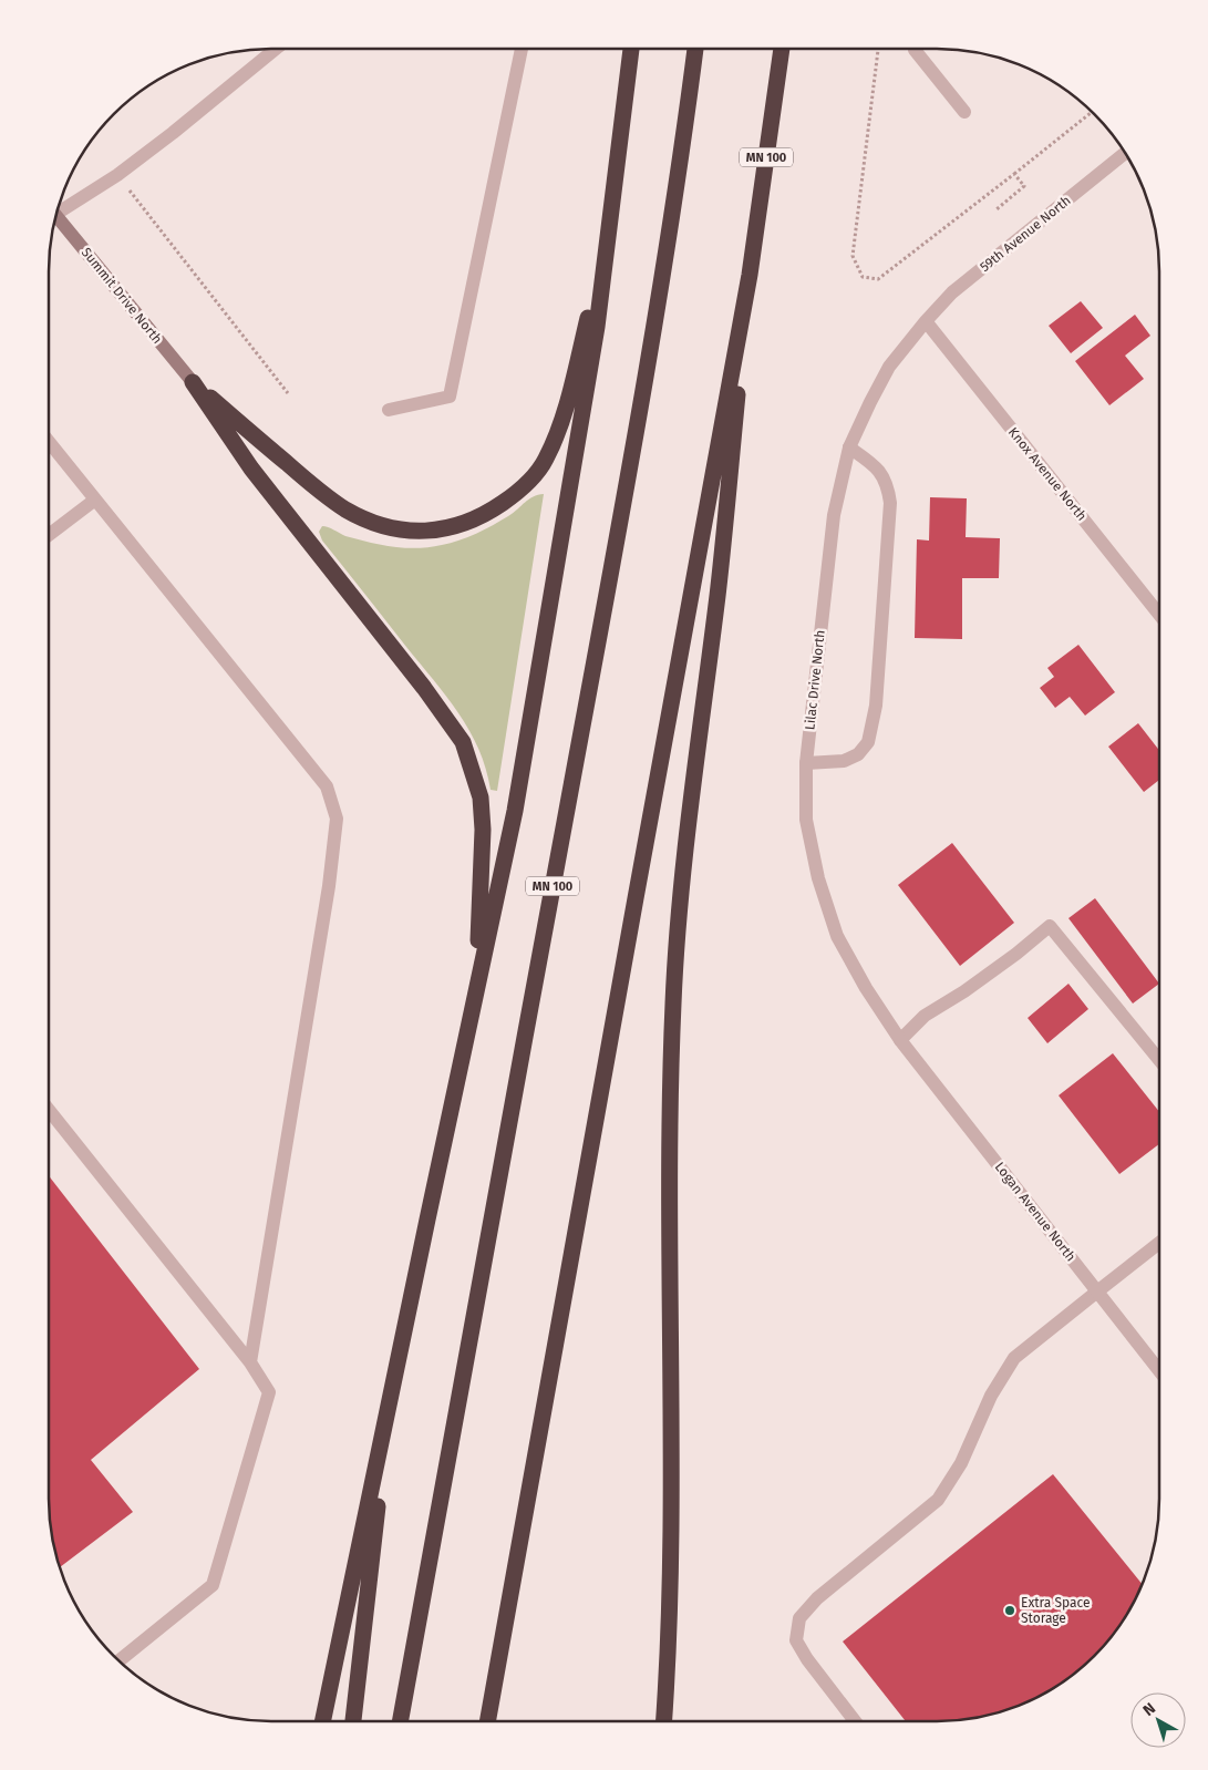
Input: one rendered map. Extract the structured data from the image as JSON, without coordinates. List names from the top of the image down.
{
  "streets": {
    "highway": ["MN 100"],
    "street": [
      "59th Avenue North",
      "Summit Drive North",
      "Knox Avenue North",
      "Lilac Drive North",
      "Logan Avenue North"
    ]
  },
  "crossings": [
    ["59th Avenue North", "Knox Avenue North"],
    ["59th Avenue North", "Lilac Drive North"],
    ["Knox Avenue North", "Lilac Drive North"],
    ["Lilac Drive North", "Logan Avenue North"]
  ],
  "places": ["Extra Space Storage"],
  "north": "top left"
}
